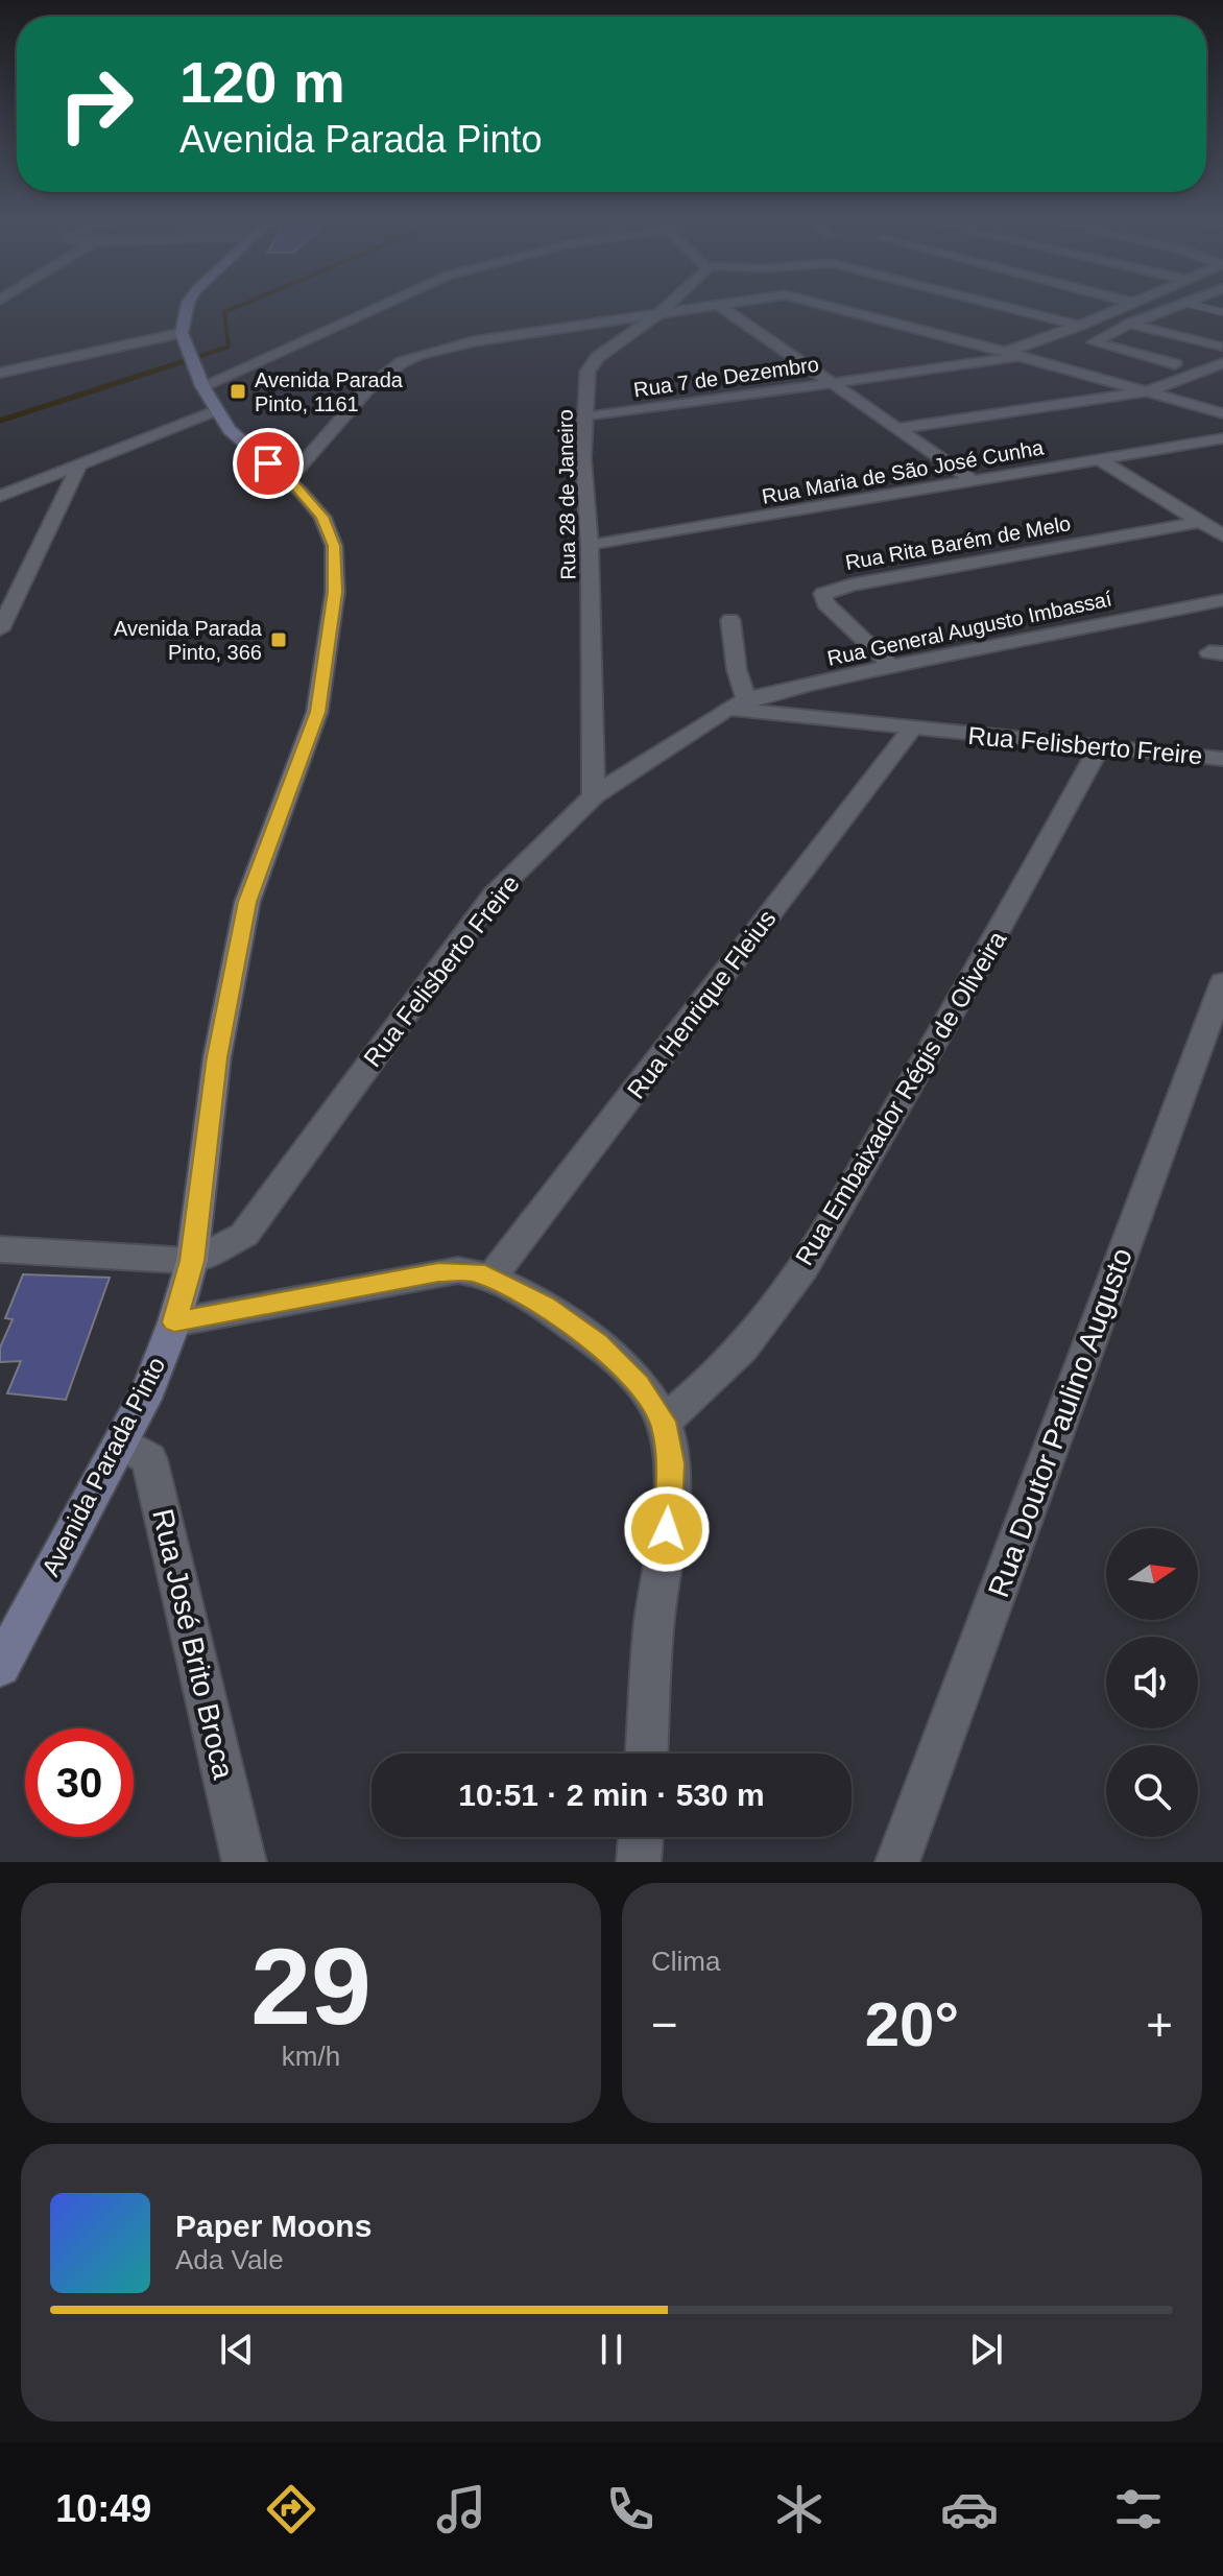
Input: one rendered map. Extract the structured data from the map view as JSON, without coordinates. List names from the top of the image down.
{
  "streets": {
    "main road": ["Avenida Parada Pinto"],
    "street": [
      "Rua 7 de Dezembro",
      "Rua Maria de São José Cunha",
      "Rua 28 de Janeiro",
      "Rua Rita Barém de Melo",
      "Rua General Augusto Imbassaí",
      "Rua Felisberto Freire",
      "Rua Henrique Fleius",
      "Rua Embaixador Régis de Oliveira",
      "Rua Doutor Paulino Augusto",
      "Rua José Brito Broca"
    ]
  },
  "crossings": [
    ["Rua 7 de Dezembro", "Rua 28 de Janeiro"],
    ["Rua Maria de São José Cunha", "Rua 28 de Janeiro"],
    ["Rua 28 de Janeiro", "Rua Felisberto Freire"],
    ["Rua Rita Barém de Melo", "Rua General Augusto Imbassaí"],
    ["Rua General Augusto Imbassaí", "Rua Felisberto Freire"],
    ["Rua Felisberto Freire", "Rua Henrique Fleius"],
    ["Rua Felisberto Freire", "Rua Embaixador Régis de Oliveira"],
    ["Rua Felisberto Freire", "Avenida Parada Pinto"],
    ["Avenida Parada Pinto", "Rua José Brito Broca"]
  ],
  "places": {
    "transit": ["Avenida Parada Pinto, 1161", "Avenida Parada Pinto, 366"]
  },
  "north": "right",
  "page": {
    "turn": ["120 m", "Avenida Parada Pinto"],
    "limit": "30",
    "trip": "10:51 · 2 min · 530 m",
    "tile": [
      ["29", "km/h"],
      "Clima"
    ],
    "heat": ["−", "20°", "+"],
    "song": ["Paper Moons", "Ada Vale"],
    "tabs": "10:49"
  }
}
